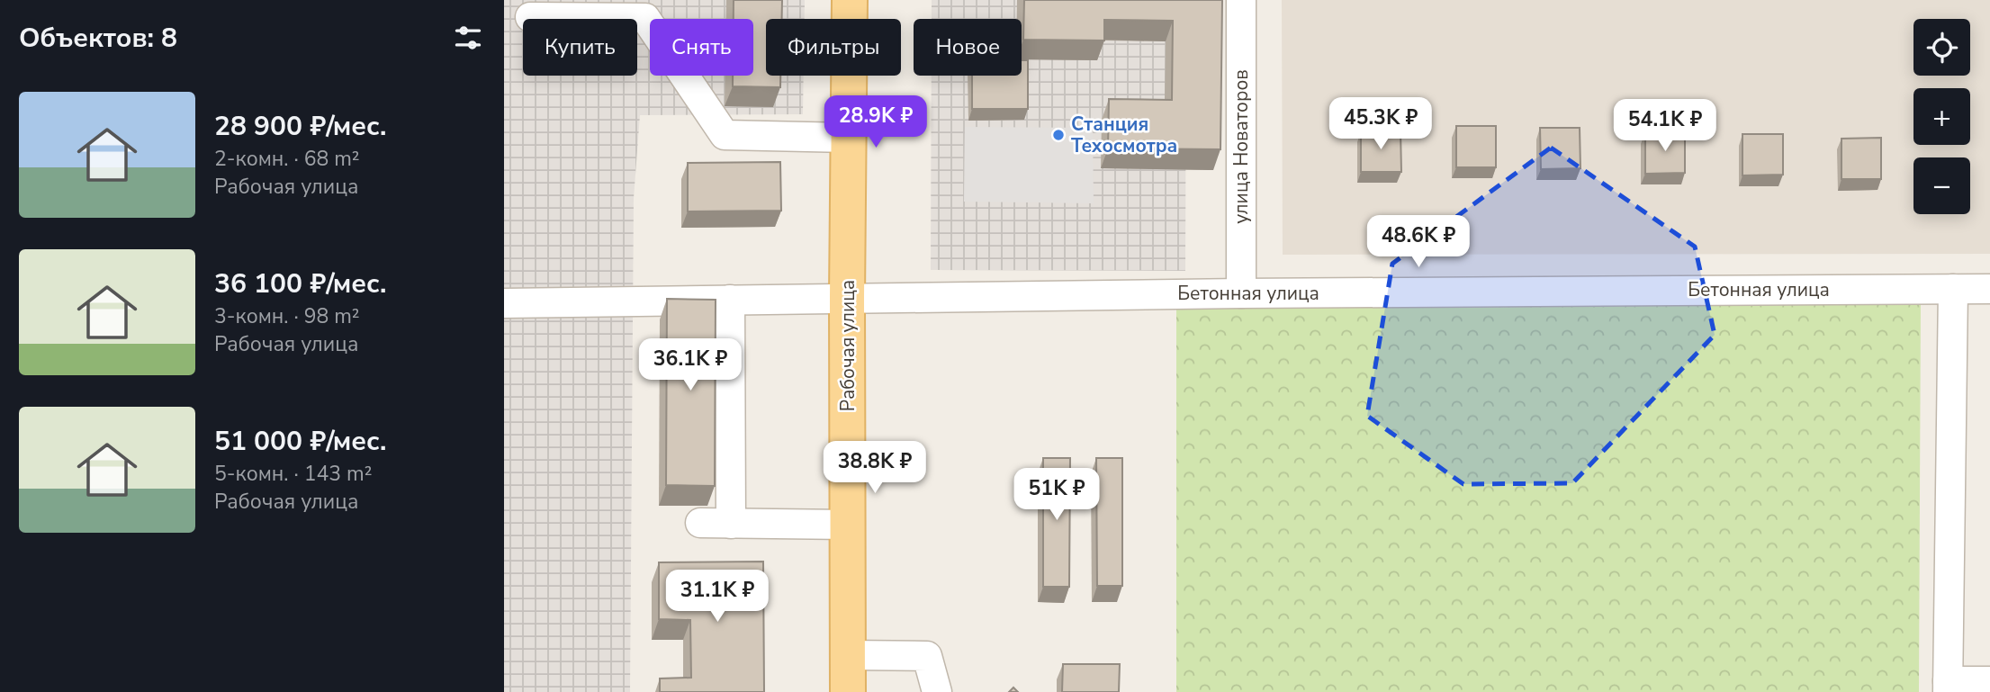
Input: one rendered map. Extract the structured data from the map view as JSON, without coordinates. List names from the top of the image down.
{
  "streets": {
    "main road": ["Рабочая улица"],
    "street": ["улица Новаторов", "Бетонная улица"]
  },
  "crossings": [
    ["улица Новаторов", "Бетонная улица"],
    ["Бетонная улица", "Рабочая улица"]
  ],
  "places": ["Станция Техосмотра"],
  "page": {
    "heading": "Объектов: 8",
    "map_buttons": ["+", "−"],
    "chip": [
      "Купить",
      "Снять",
      "Фильтры",
      "Новое"
    ],
    "list": [
      {
        "name": "28 900 ₽/мес.",
        "note": "2-комн. · 68 m² · Рабочая улица"
      },
      {
        "name": "36 100 ₽/мес.",
        "note": "3-комн. · 98 m² · Рабочая улица"
      },
      {
        "name": "51 000 ₽/мес.",
        "note": "5-комн. · 143 m² · Рабочая улица"
      }
    ],
    "price": [
      "28.9K ₽",
      "45.3K ₽",
      "54.1K ₽",
      "48.6K ₽",
      "36.1K ₽",
      "38.8K ₽",
      "51K ₽",
      "31.1K ₽"
    ]
  }
}
